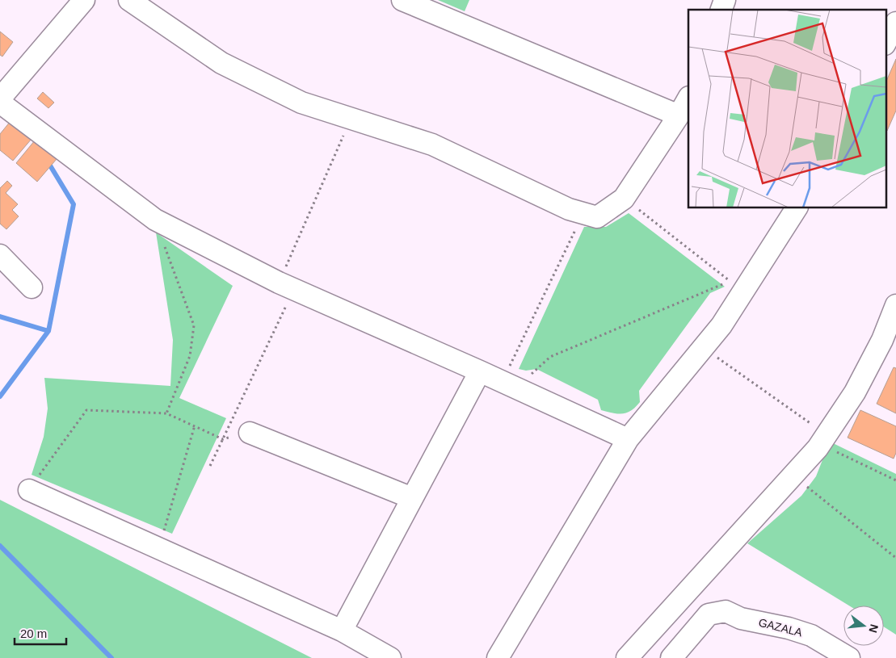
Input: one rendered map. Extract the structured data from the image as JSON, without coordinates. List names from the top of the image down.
{
  "streets": {
    "street": ["GAZALA"]
  },
  "scale_bar": "20 m",
  "north": "right"
}
